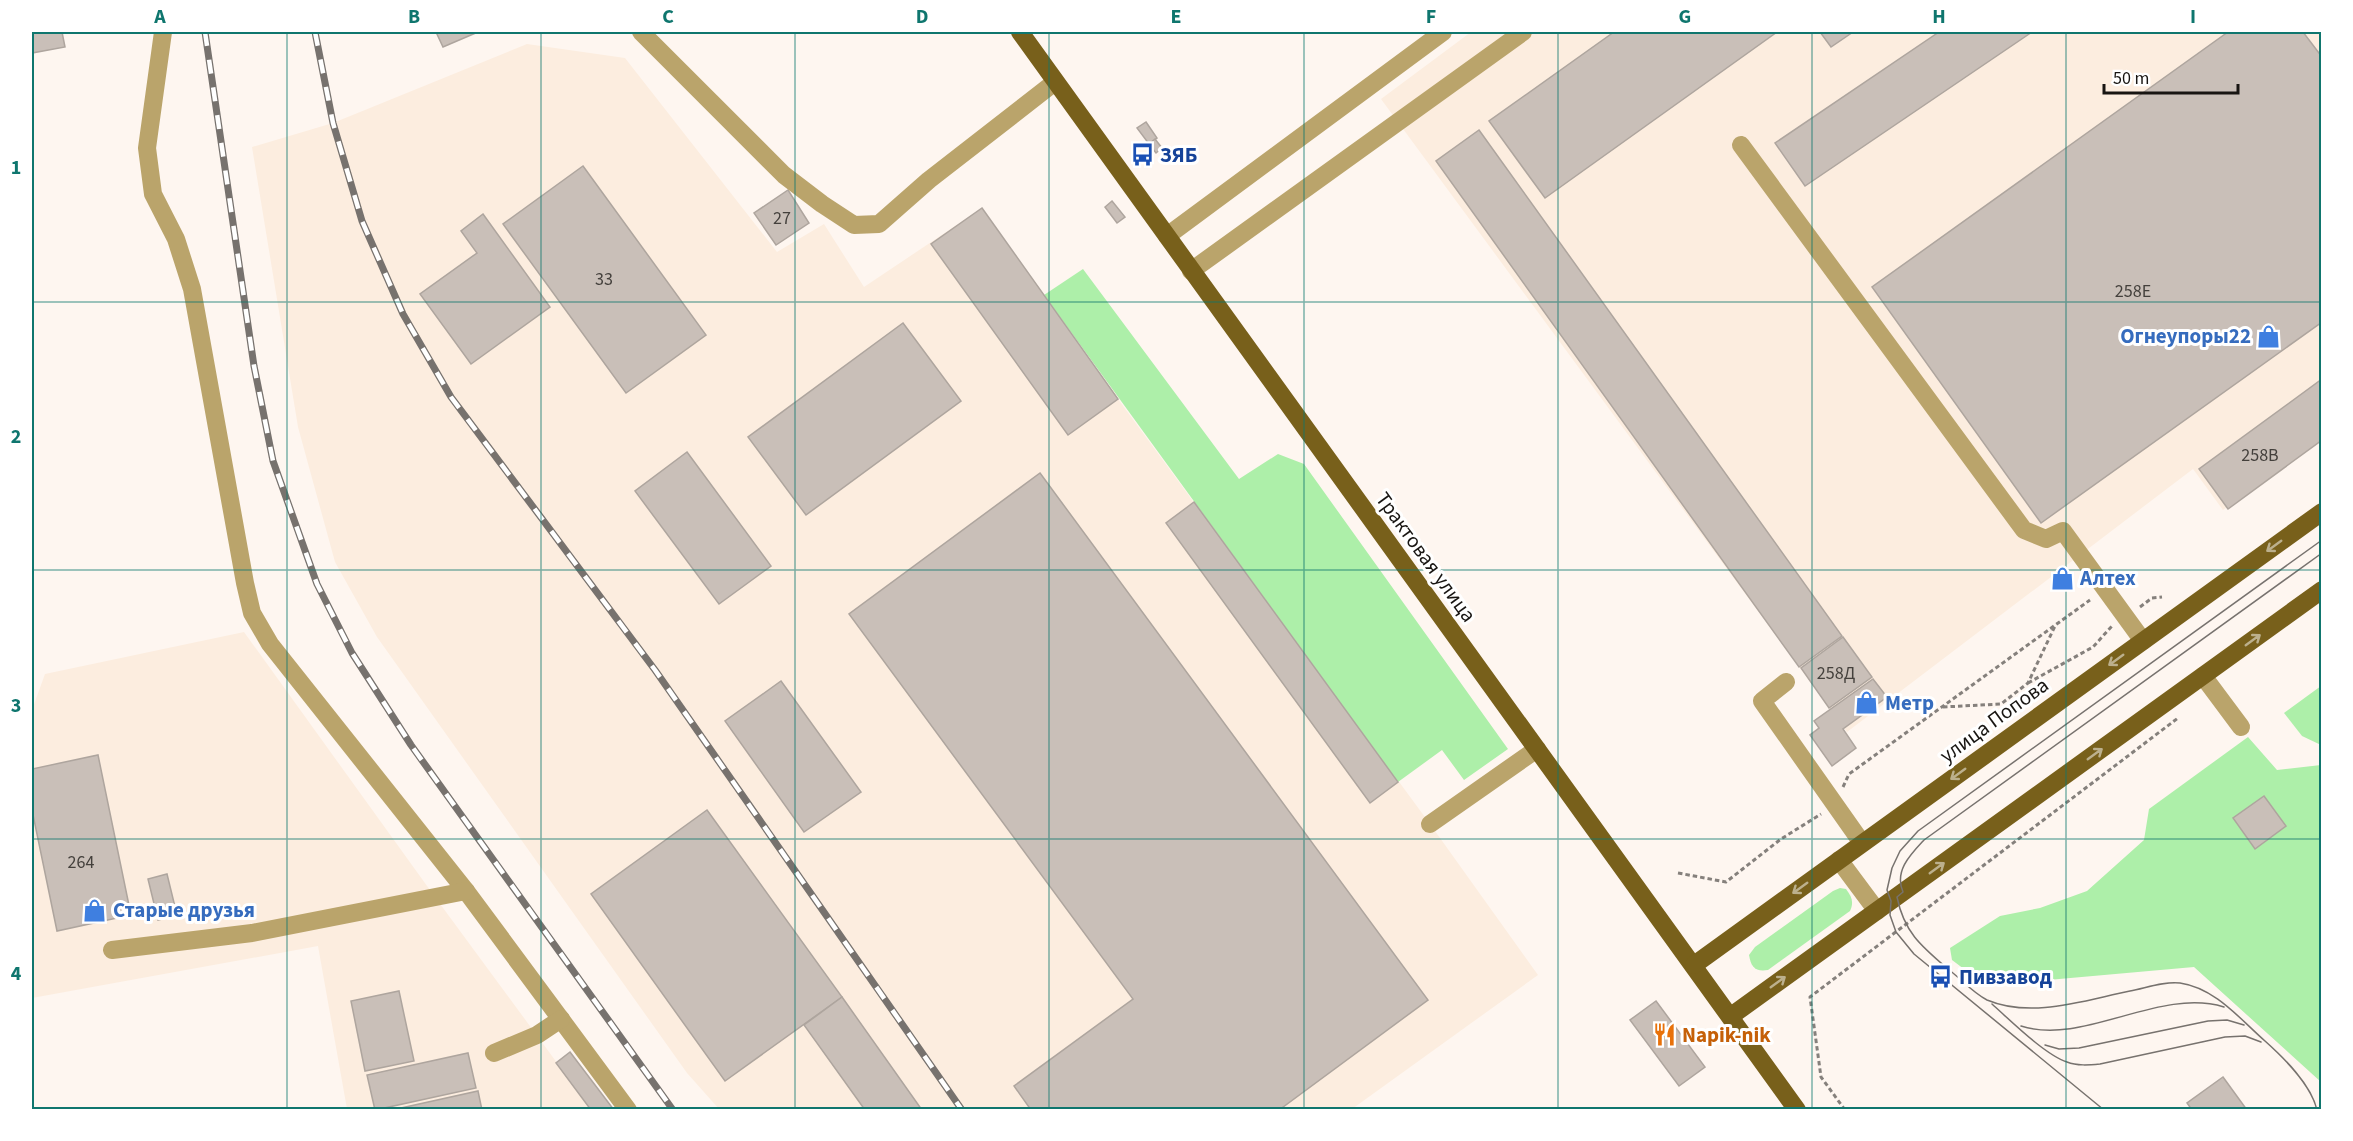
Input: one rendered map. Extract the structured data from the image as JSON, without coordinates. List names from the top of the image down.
{
  "streets": {
    "main road": ["Трактовая улица", "улица Попова"]
  },
  "crossings": [
    ["Трактовая улица", "улица Попова"]
  ],
  "places": {
    "bus stop": ["ЗЯБ", "Пивзавод"],
    "shop": [
      "Огнеупоры22",
      "Алтех",
      "Метр",
      "Старые друзья"
    ],
    "restaurant": ["Napik-nik"]
  },
  "house_numbers": [
    "27",
    "33",
    "258Е",
    "258В",
    "258Д",
    "264"
  ],
  "scale_bar": "50 m",
  "grid": {
    "columns": [
      "A",
      "B",
      "C",
      "D",
      "E",
      "F",
      "G",
      "H",
      "I"
    ],
    "rows": [
      "1",
      "2",
      "3",
      "4"
    ]
  }
}
